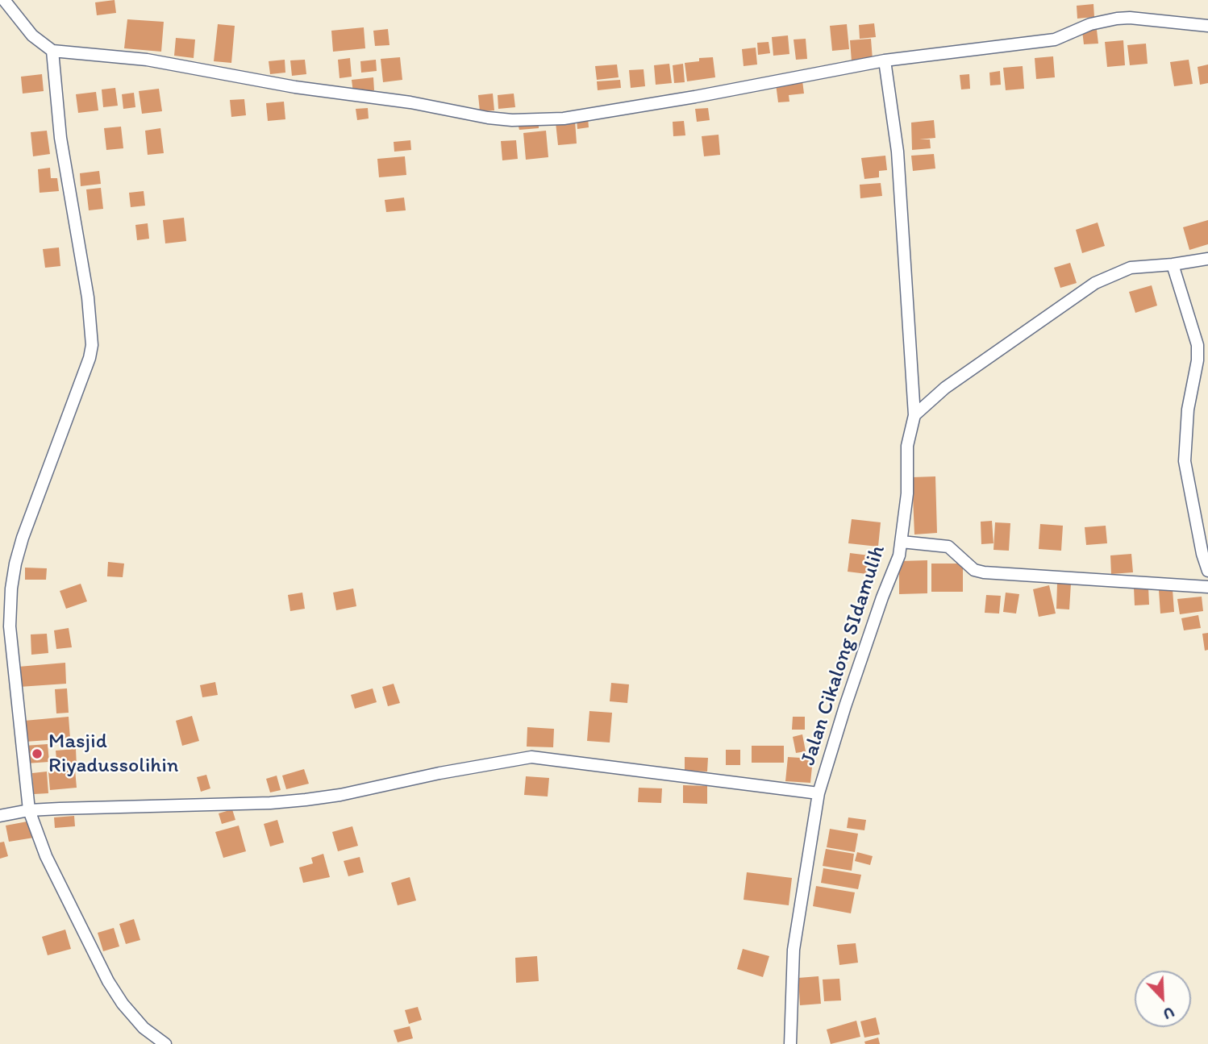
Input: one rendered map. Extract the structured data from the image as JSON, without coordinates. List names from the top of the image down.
{
  "streets": {
    "street": ["Jalan Cikalong SIdamulih"]
  },
  "places": ["Masjid Riyadussolihin"],
  "north": "bottom right"
}
